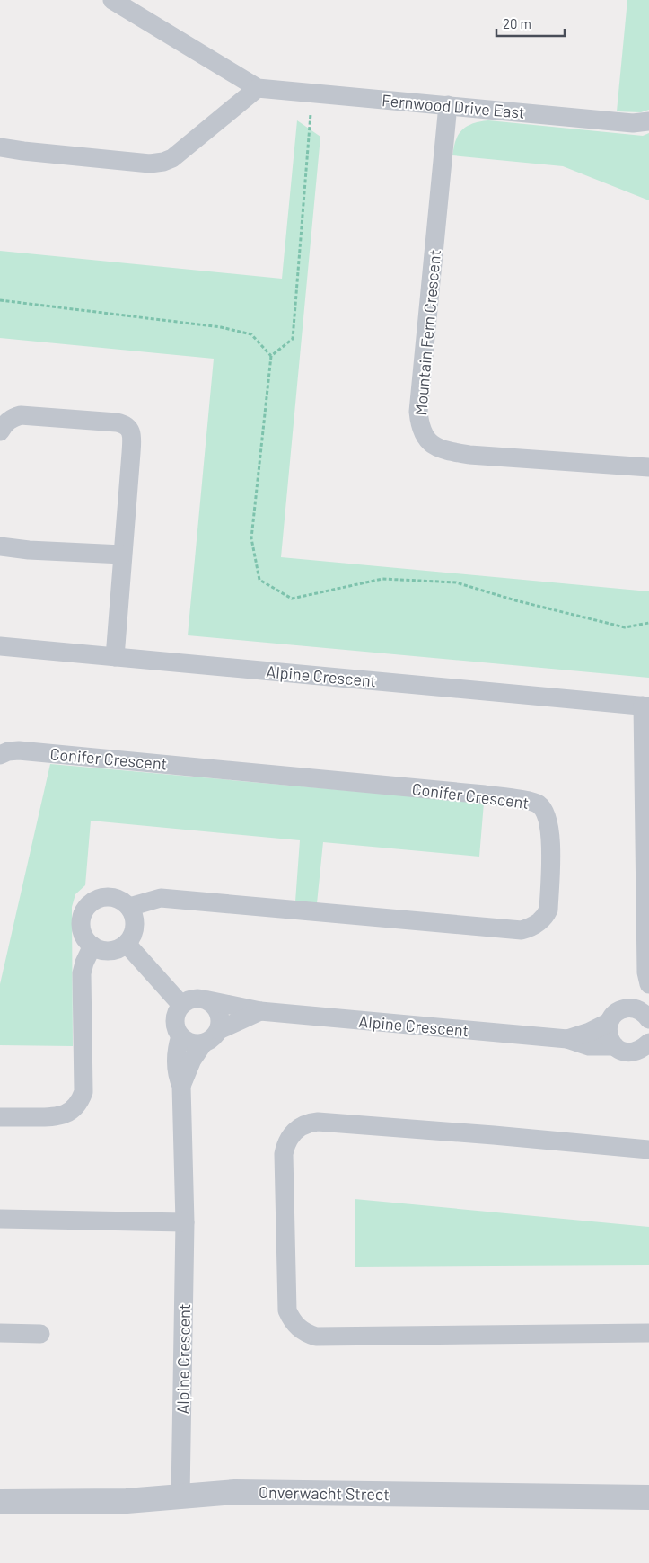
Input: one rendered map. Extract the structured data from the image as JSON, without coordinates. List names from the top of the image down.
{
  "streets": {
    "street": [
      "Fernwood Drive East",
      "Mountain Fern Crescent",
      "Alpine Crescent",
      "Conifer Crescent",
      "Onverwacht Street"
    ]
  },
  "crossings": [
    ["Fernwood Drive East", "Mountain Fern Crescent"],
    ["Alpine Crescent", "Onverwacht Street"]
  ],
  "scale_bar": "20 m"
}
